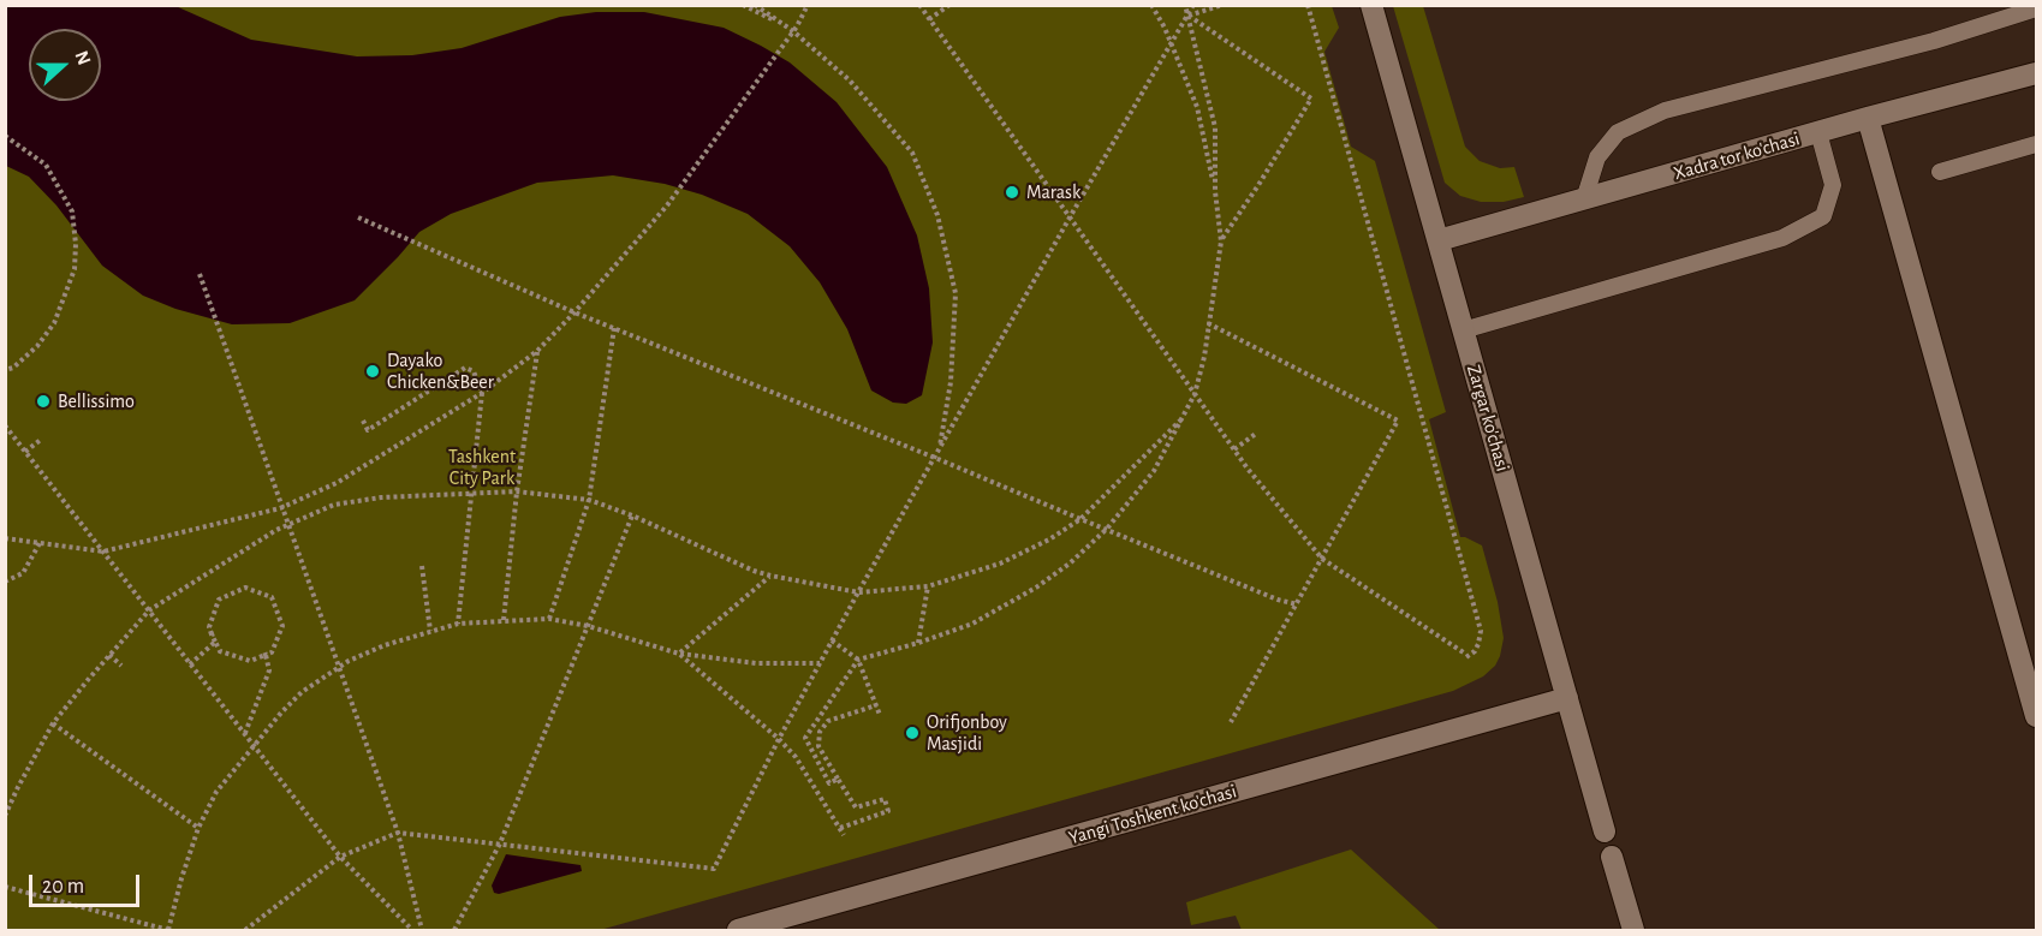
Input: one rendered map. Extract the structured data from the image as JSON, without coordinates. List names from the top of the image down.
{
  "streets": {
    "street": ["Xadra tor ko'chasi", "Zargar ko'chasi", "Yangi Toshkent ko'chasi"]
  },
  "crossings": [
    ["Xadra tor ko'chasi", "Zargar ko'chasi"],
    ["Zargar ko'chasi", "Yangi Toshkent ko'chasi"]
  ],
  "parks": ["Tashkent City Park"],
  "places": [
    "Marask",
    "Dayako Chicken&Beer",
    "Bellissimo",
    "Orifjonboy Masjidi"
  ],
  "scale_bar": "20 m",
  "north": "right"
}
